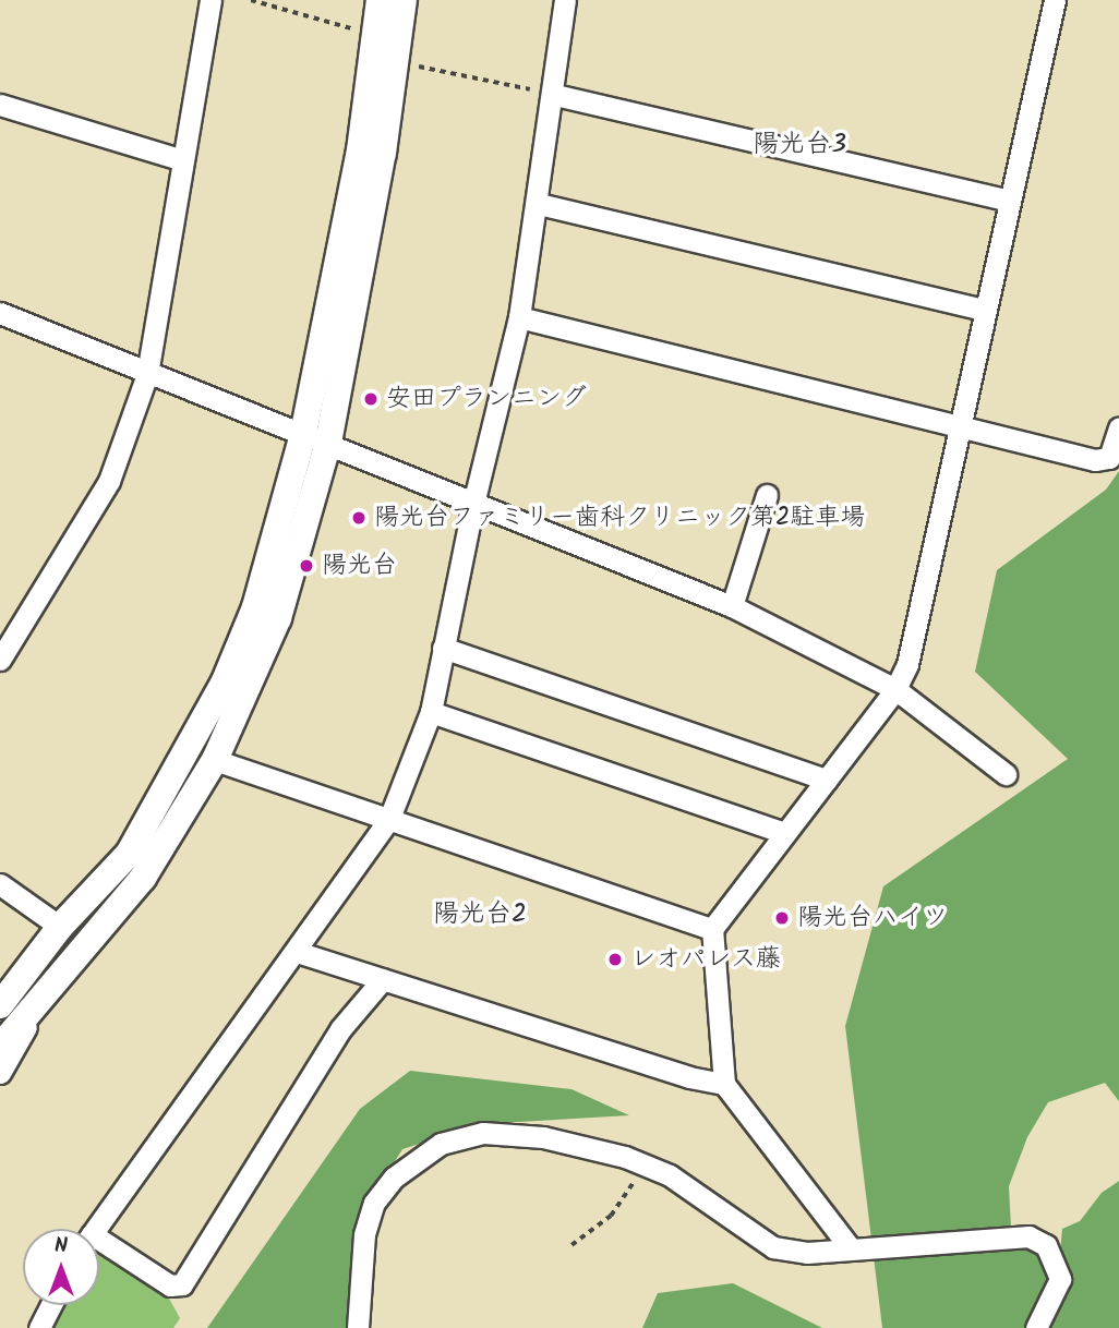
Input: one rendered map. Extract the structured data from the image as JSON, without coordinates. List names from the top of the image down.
{
  "districts": ["陽光台3", "陽光台2"],
  "places": [
    "安田プランニング",
    "陽光台ファミリー歯科クリニック第2駐車場",
    "陽光台",
    "陽光台ハイツ",
    "レオパレス藤"
  ],
  "north": "top"
}
